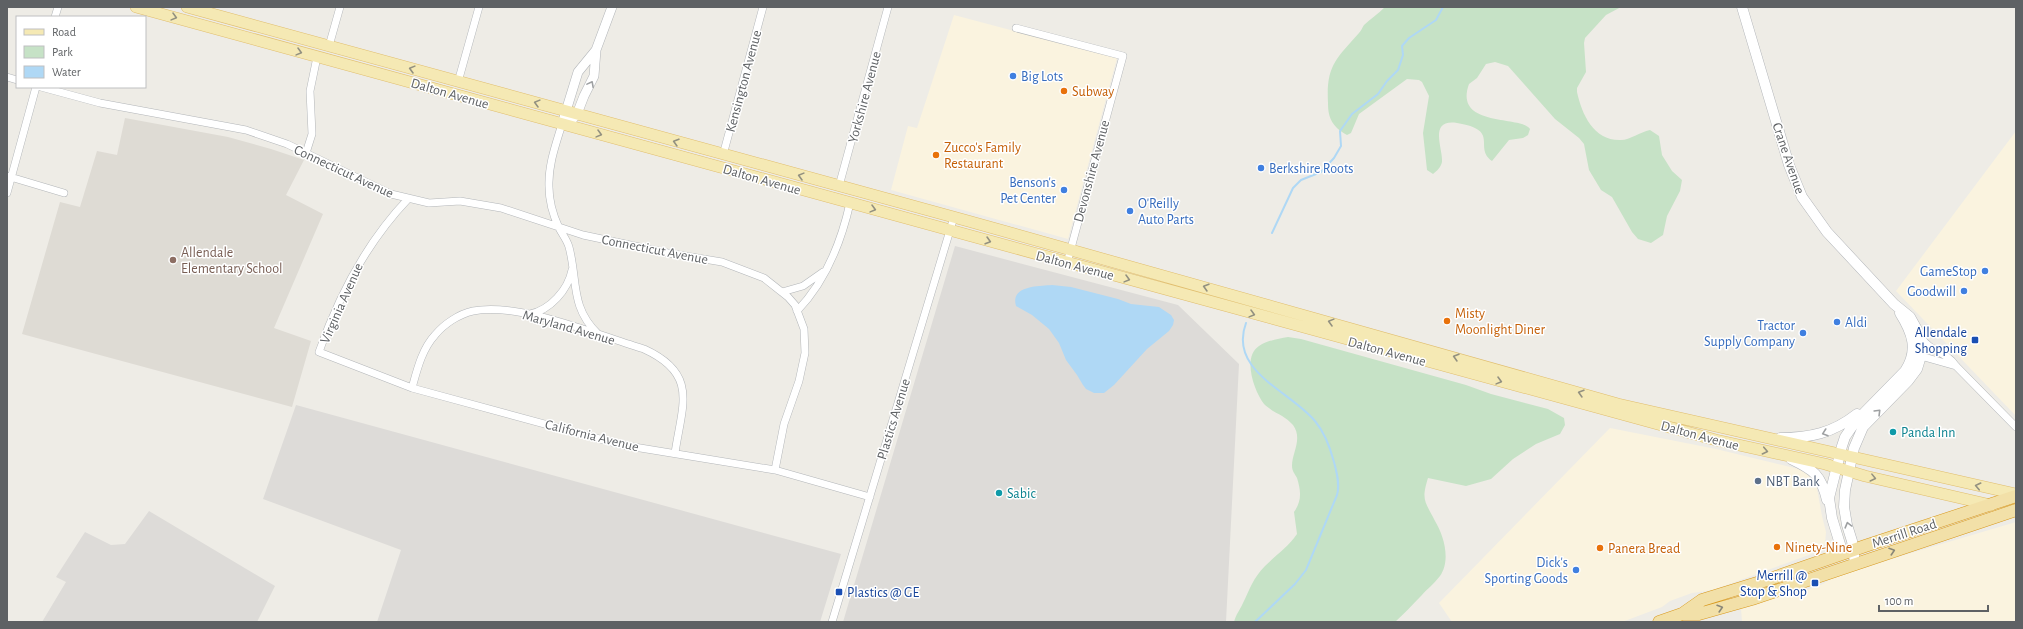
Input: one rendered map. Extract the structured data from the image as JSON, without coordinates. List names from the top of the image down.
{
  "streets": {
    "highway": ["Dalton Avenue", "Merrill Road"],
    "main road": ["Crane Avenue"],
    "street": [
      "Kensington Avenue",
      "Yorkshire Avenue",
      "Connecticut Avenue",
      "Devonshire Avenue",
      "Virginia Avenue",
      "Maryland Avenue",
      "Plastics Avenue",
      "California Avenue"
    ]
  },
  "crossings": [
    ["Kensington Avenue", "Dalton Avenue"],
    ["Dalton Avenue", "Yorkshire Avenue"],
    ["Dalton Avenue", "Devonshire Avenue"],
    ["Dalton Avenue", "Plastics Avenue"],
    ["Dalton Avenue", "Merrill Road"],
    ["Connecticut Avenue", "Virginia Avenue"],
    ["Connecticut Avenue", "California Avenue"],
    ["Virginia Avenue", "California Avenue"],
    ["Maryland Avenue", "California Avenue"],
    ["Plastics Avenue", "California Avenue"]
  ],
  "places": {
    "other": [
      "Big Lots",
      "Subway",
      "Zucco's Family Restaurant",
      "Berkshire Roots",
      "Benson's Pet Center",
      "O'Reilly Auto Parts",
      "Allendale Elementary School",
      "GameStop",
      "Goodwill",
      "Misty Moonlight Diner",
      "Aldi",
      "Tractor Supply Company",
      "Panda Inn",
      "NBT Bank",
      "Sabic",
      "Ninety-Nine",
      "Panera Bread",
      "Dick's Sporting Goods"
    ],
    "transit": ["Allendale Shopping", "Merrill @ Stop & Shop", "Plastics @ GE"]
  },
  "legend": ["Road", "Park", "Water"],
  "scale_bar": "100 m"
}
